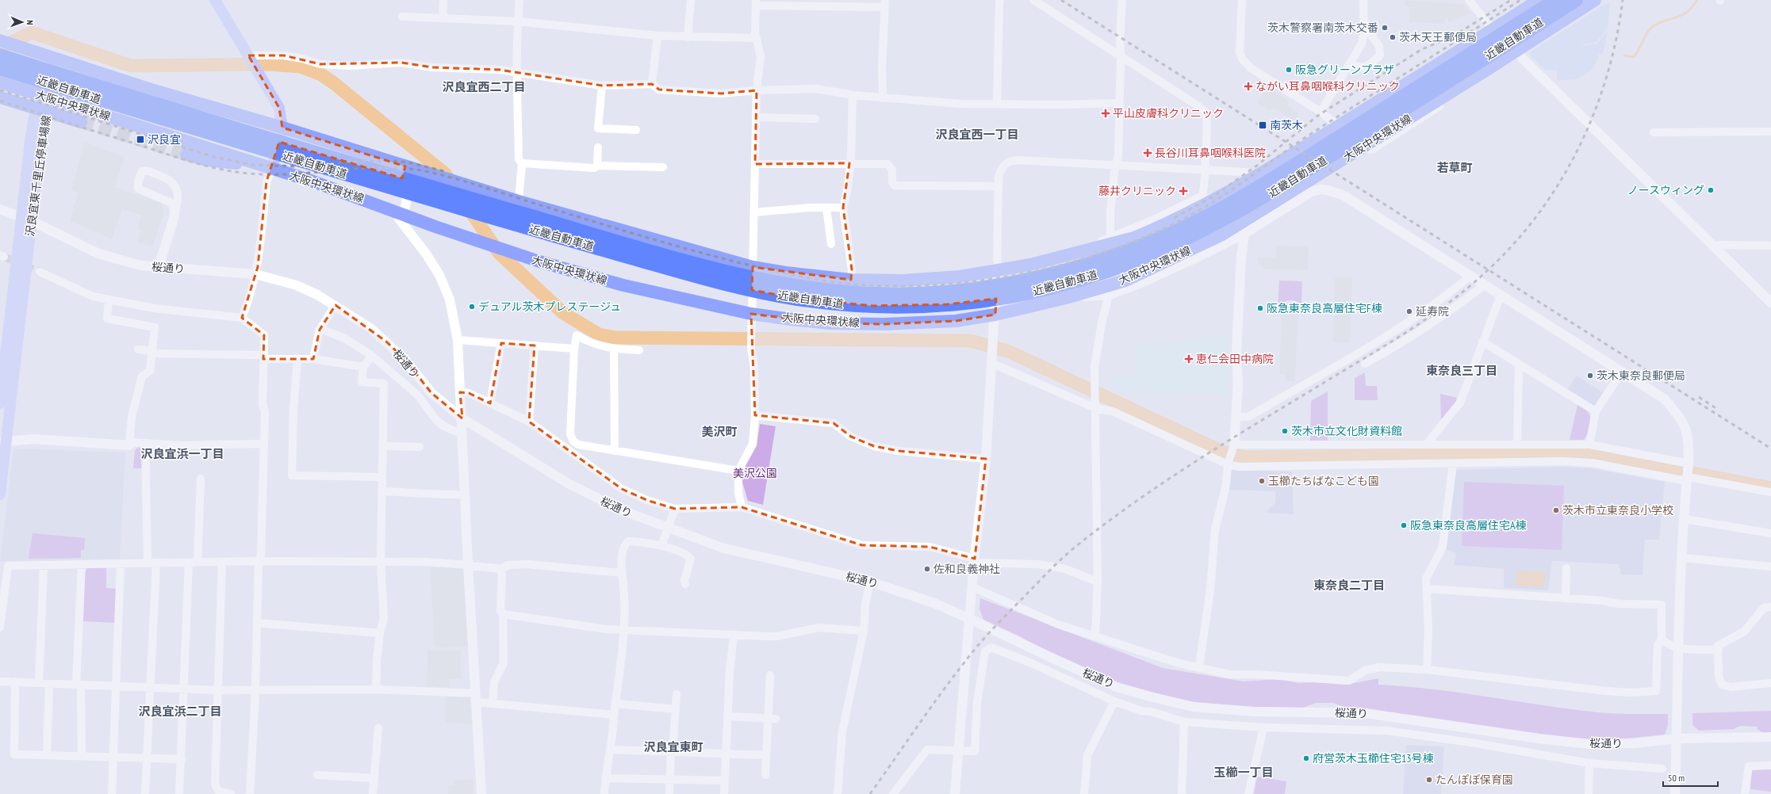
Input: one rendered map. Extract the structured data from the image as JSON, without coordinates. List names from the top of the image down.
{
  "streets": {
    "highway": ["近畿自動車道"],
    "main road": ["大阪中央環状線", "沢良宜東千里丘停車場線"],
    "street": ["桜通り"]
  },
  "crossings": [
    ["沢良宜東千里丘停車場線", "桜通り"]
  ],
  "districts": [
    "沢良宜西二丁目",
    "沢良宜西一丁目",
    "若草町",
    "東奈良三丁目",
    "美沢町",
    "沢良宜浜一丁目",
    "東奈良二丁目",
    "沢良宜浜二丁目",
    "沢良宜東町",
    "玉櫛一丁目"
  ],
  "parks": ["美沢公園"],
  "places": {
    "other": [
      "茨木警察署南茨木交番",
      "茨木天王郵便局",
      "阪急グリーンプラザ",
      "ノースウィング",
      "デュアル茨木プレステージュ",
      "阪急東奈良高層住宅F棟",
      "延寿院",
      "茨木東奈良郵便局",
      "茨木市立文化財資料館",
      "玉櫛たちばなこども園",
      "茨木市立東奈良小学校",
      "阪急東奈良高層住宅A棟",
      "佐和良義神社",
      "府営茨木玉櫛住宅13号棟",
      "たんぽぽ保育園"
    ],
    "health": [
      "ながい耳鼻咽喉科クリニック",
      "平山皮膚科クリニック",
      "長谷川耳鼻咽喉科医院",
      "藤井クリニック",
      "恵仁会田中病院"
    ],
    "transit": ["南茨木", "沢良宜"]
  },
  "scale_bar": "50 m",
  "north": "right"
}
